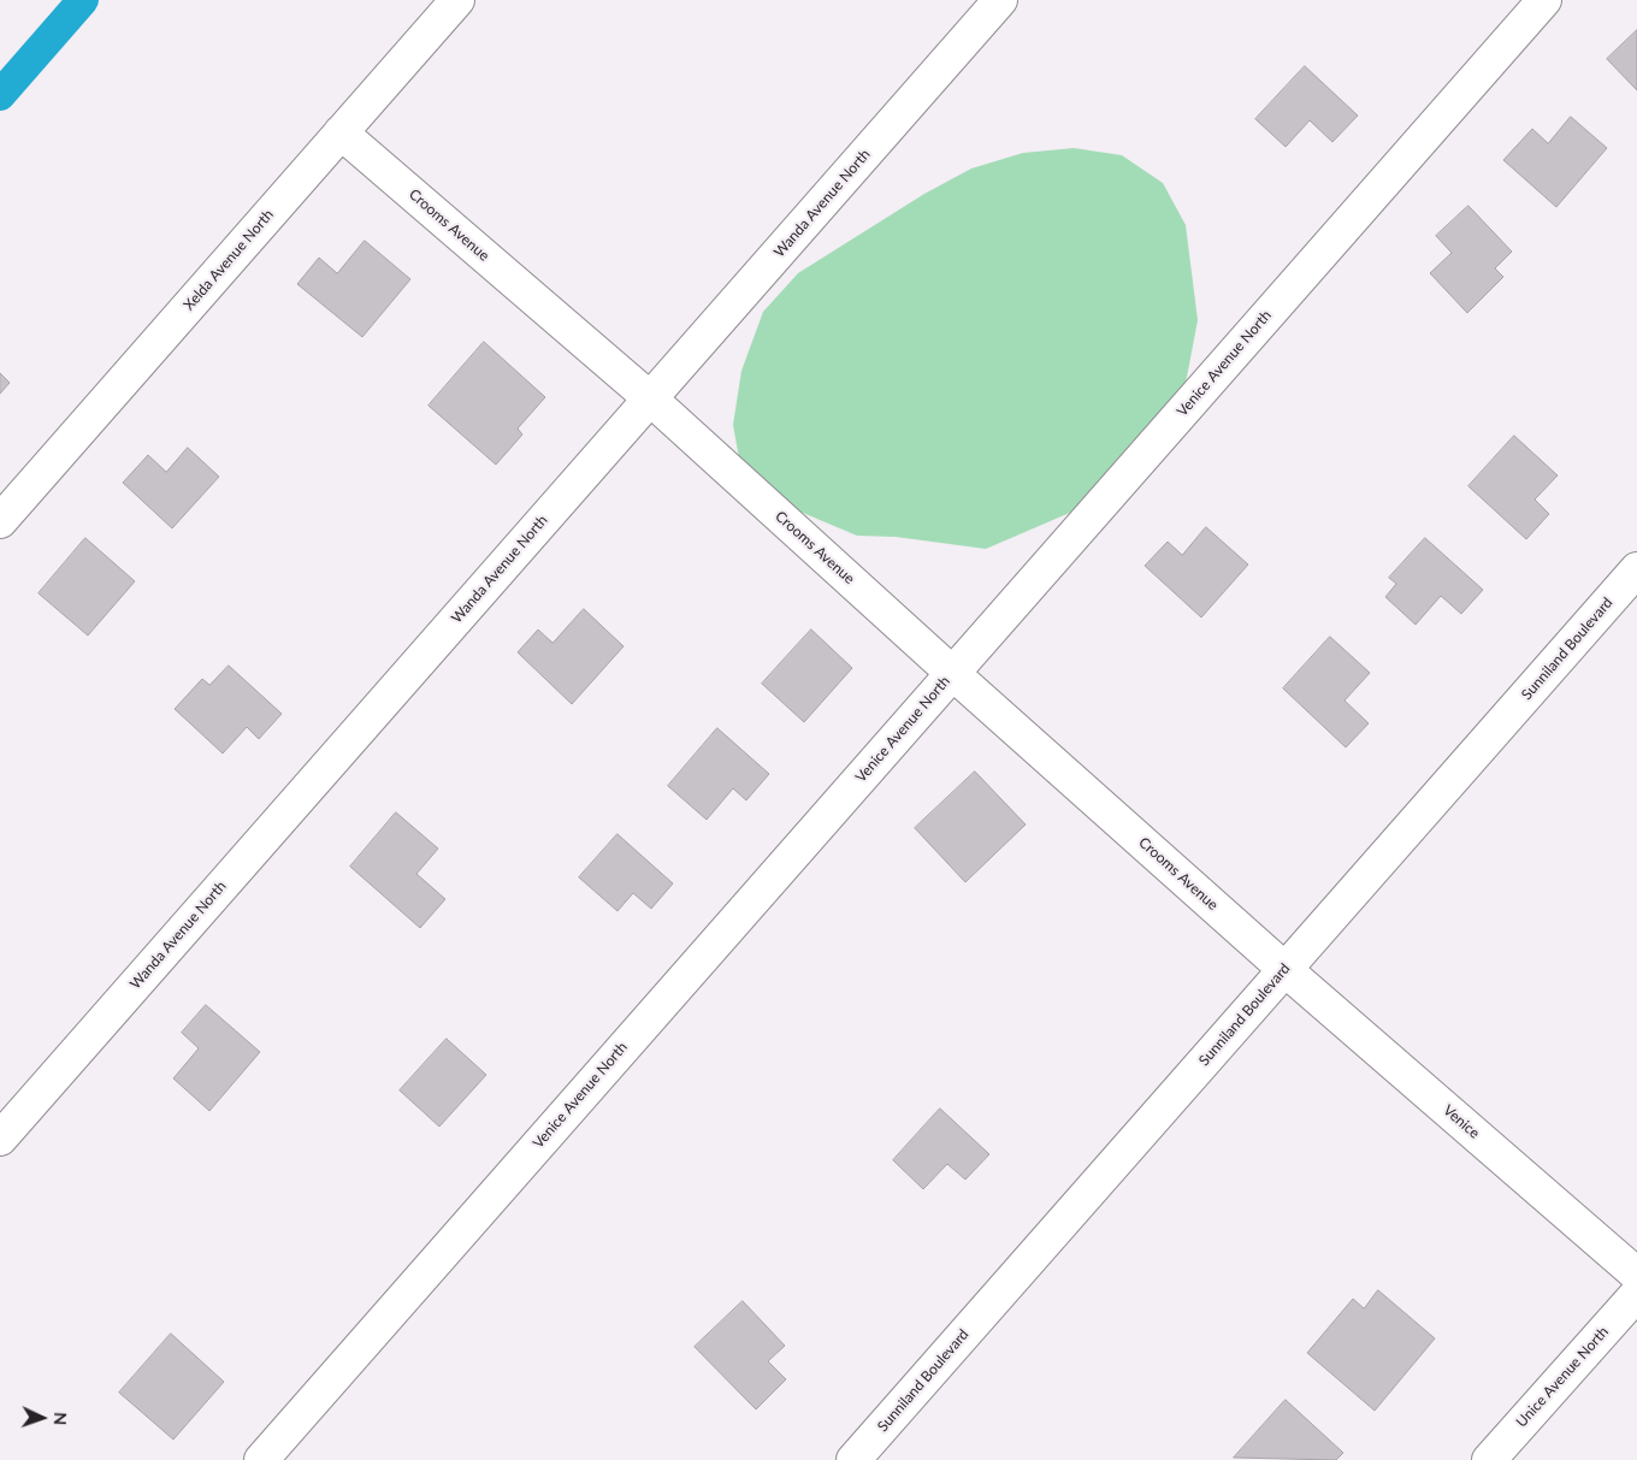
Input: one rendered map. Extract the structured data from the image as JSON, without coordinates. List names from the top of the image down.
{
  "streets": {
    "street": [
      "Wanda Avenue North",
      "Crooms Avenue",
      "Xelda Avenue North",
      "Venice Avenue North",
      "Sunniland Boulevard",
      "Venice",
      "Unice Avenue North"
    ]
  },
  "crossings": [
    ["Wanda Avenue North", "Crooms Avenue"],
    ["Crooms Avenue", "Xelda Avenue North"],
    ["Crooms Avenue", "Venice Avenue North"],
    ["Crooms Avenue", "Sunniland Boulevard"],
    ["Crooms Avenue", "Venice"],
    ["Sunniland Boulevard", "Venice"]
  ],
  "north": "right"
}
